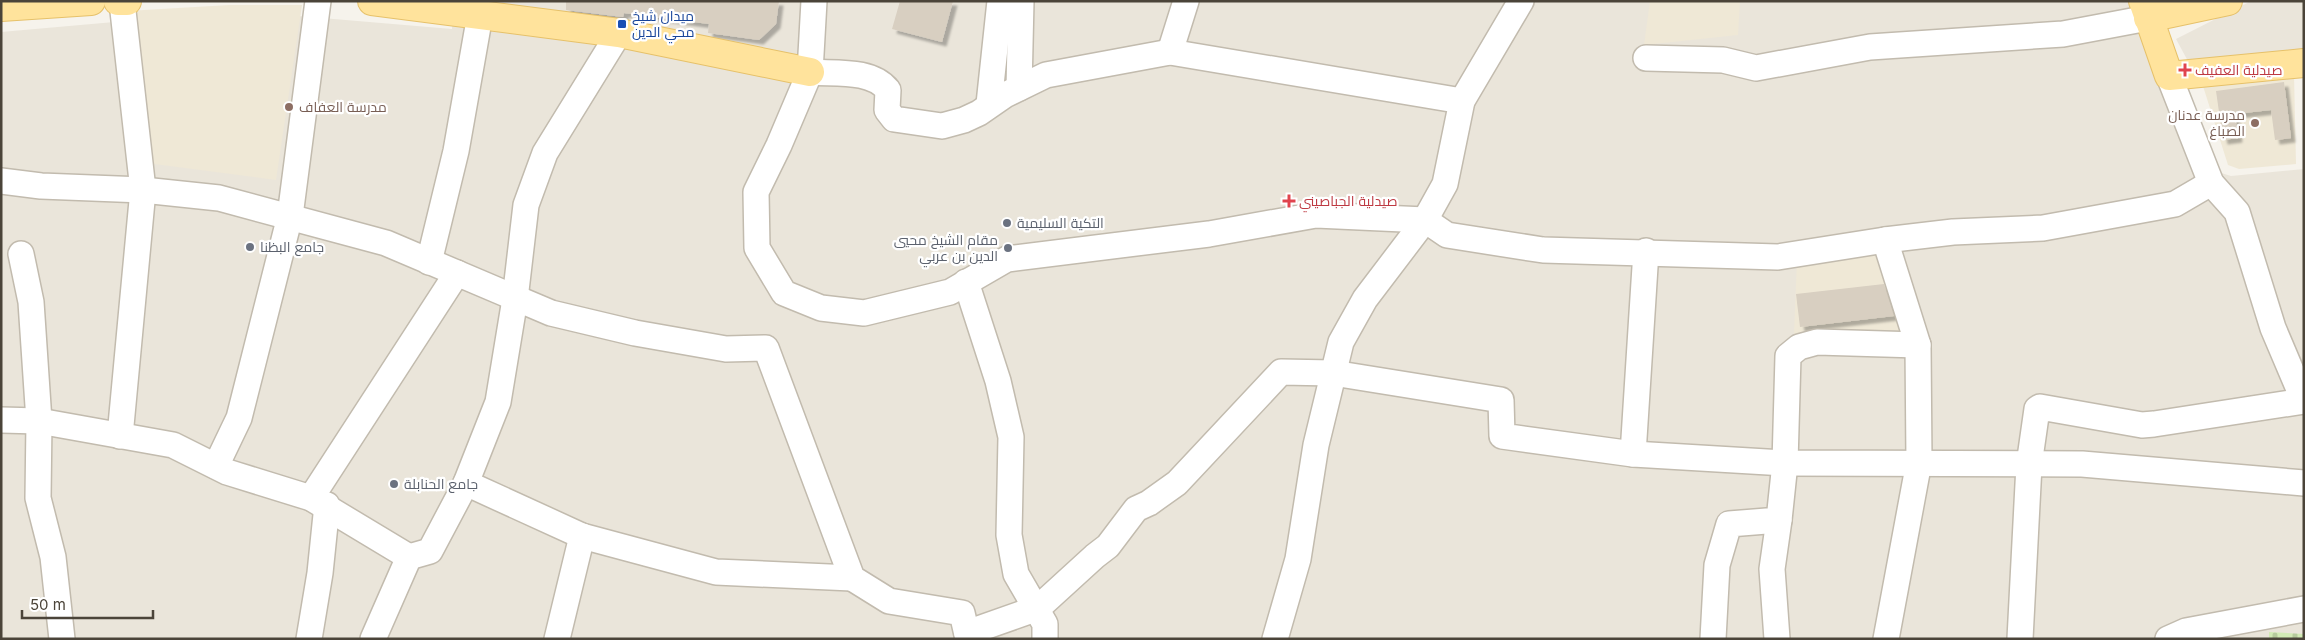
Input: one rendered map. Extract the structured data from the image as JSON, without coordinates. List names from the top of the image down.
{
  "places": {
    "transit": ["ميدان شيخ محي الدين"],
    "health": ["صيدلية العفيف", "صيدلية الجباصيني"],
    "other": [
      "مدرسة العفاف",
      "مدرسة عدنان الصباغ",
      "التكية السليمية",
      "جامع البظنا",
      "مقام الشيخ محيي الدين بن عربي",
      "جامع الحنابلة"
    ]
  },
  "scale_bar": "50 m"
}
